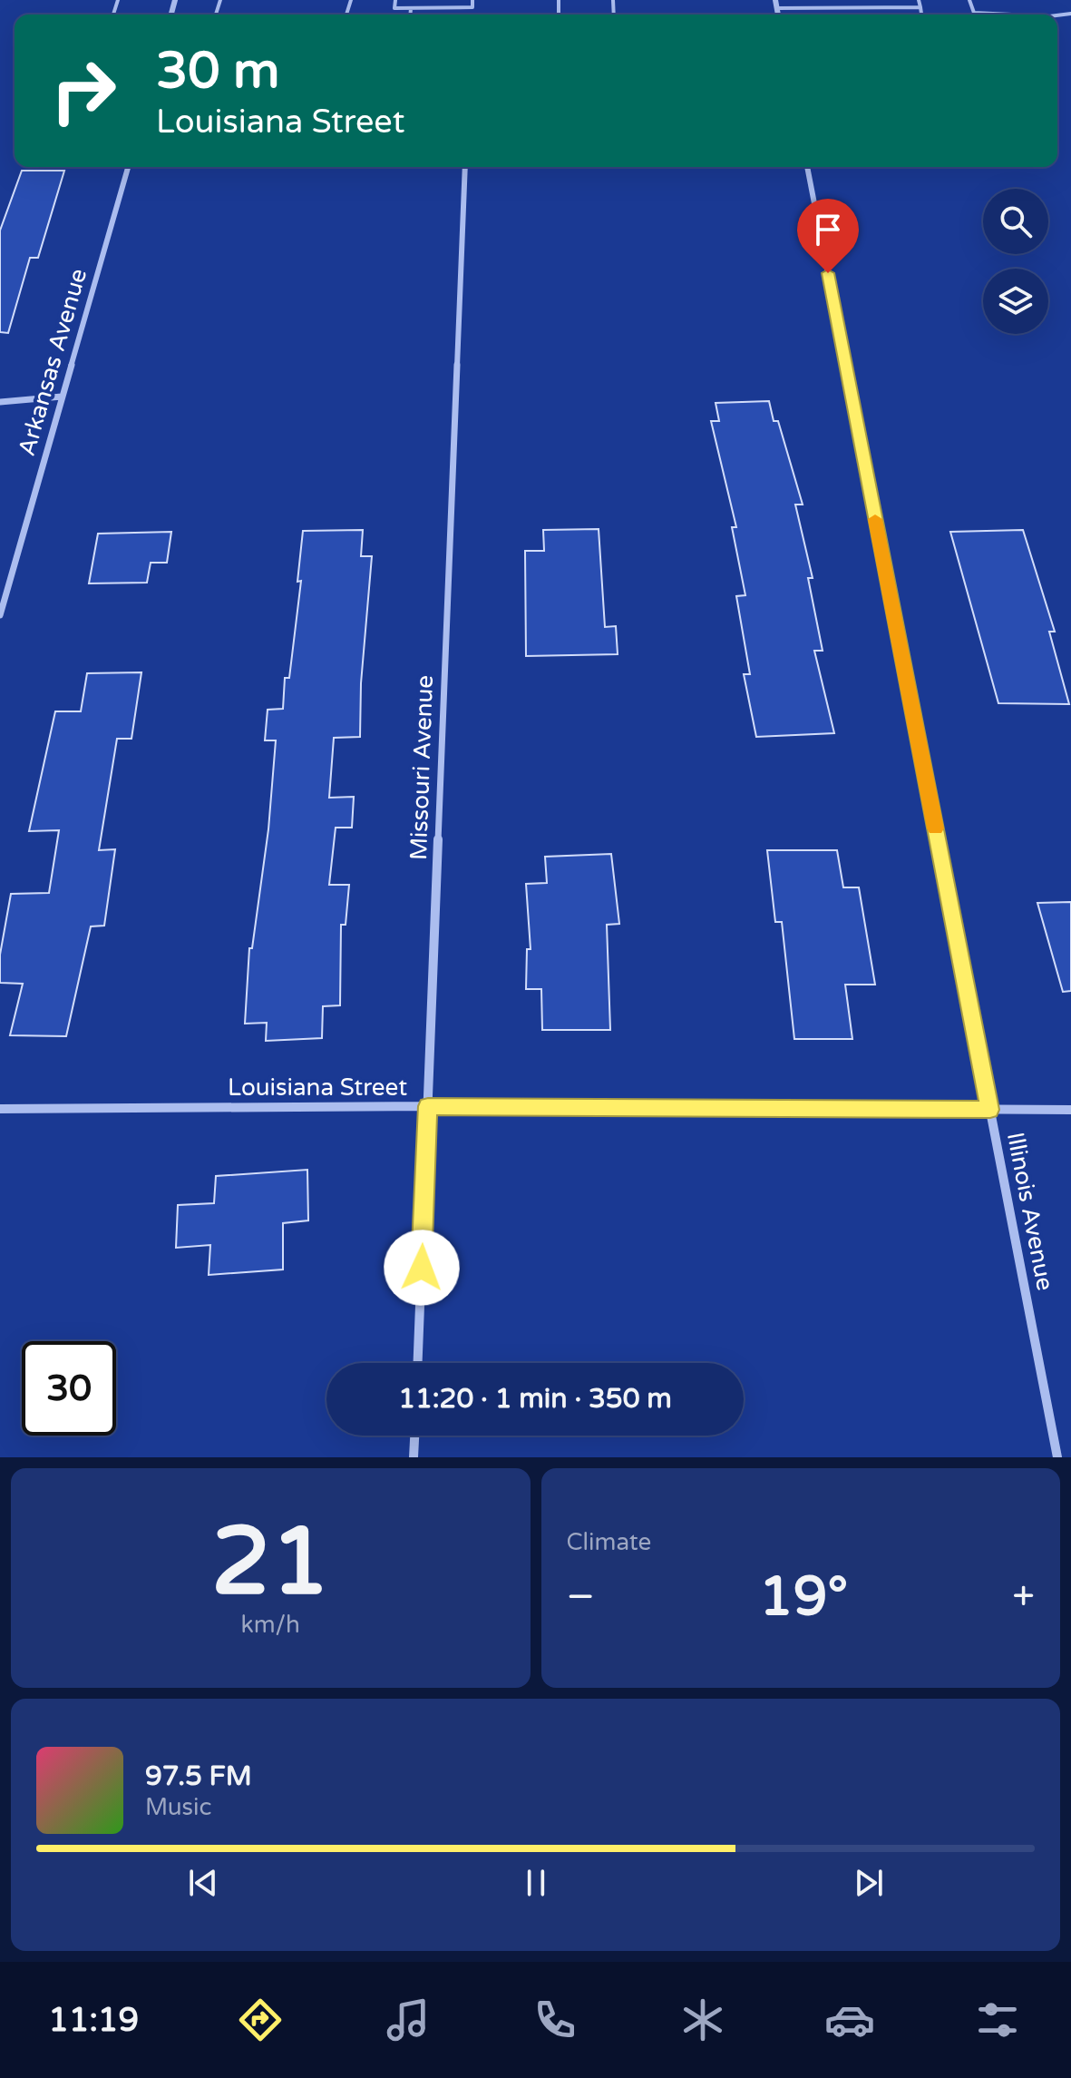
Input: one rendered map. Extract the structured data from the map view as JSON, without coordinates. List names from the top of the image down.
{
  "streets": {
    "street": [
      "Arkansas Avenue",
      "Missouri Avenue",
      "Louisiana Street",
      "Illinois Avenue"
    ]
  },
  "crossings": [
    ["Missouri Avenue", "Louisiana Street"],
    ["Louisiana Street", "Illinois Avenue"]
  ],
  "page": {
    "turn": ["30 m", "Louisiana Street"],
    "limit": "30",
    "trip": "11:20 · 1 min · 350 m",
    "tile": [
      ["21", "km/h"],
      "Climate"
    ],
    "heat": ["−", "19°", "+"],
    "song": ["97.5 FM", "Music"],
    "tabs": "11:19"
  }
}
